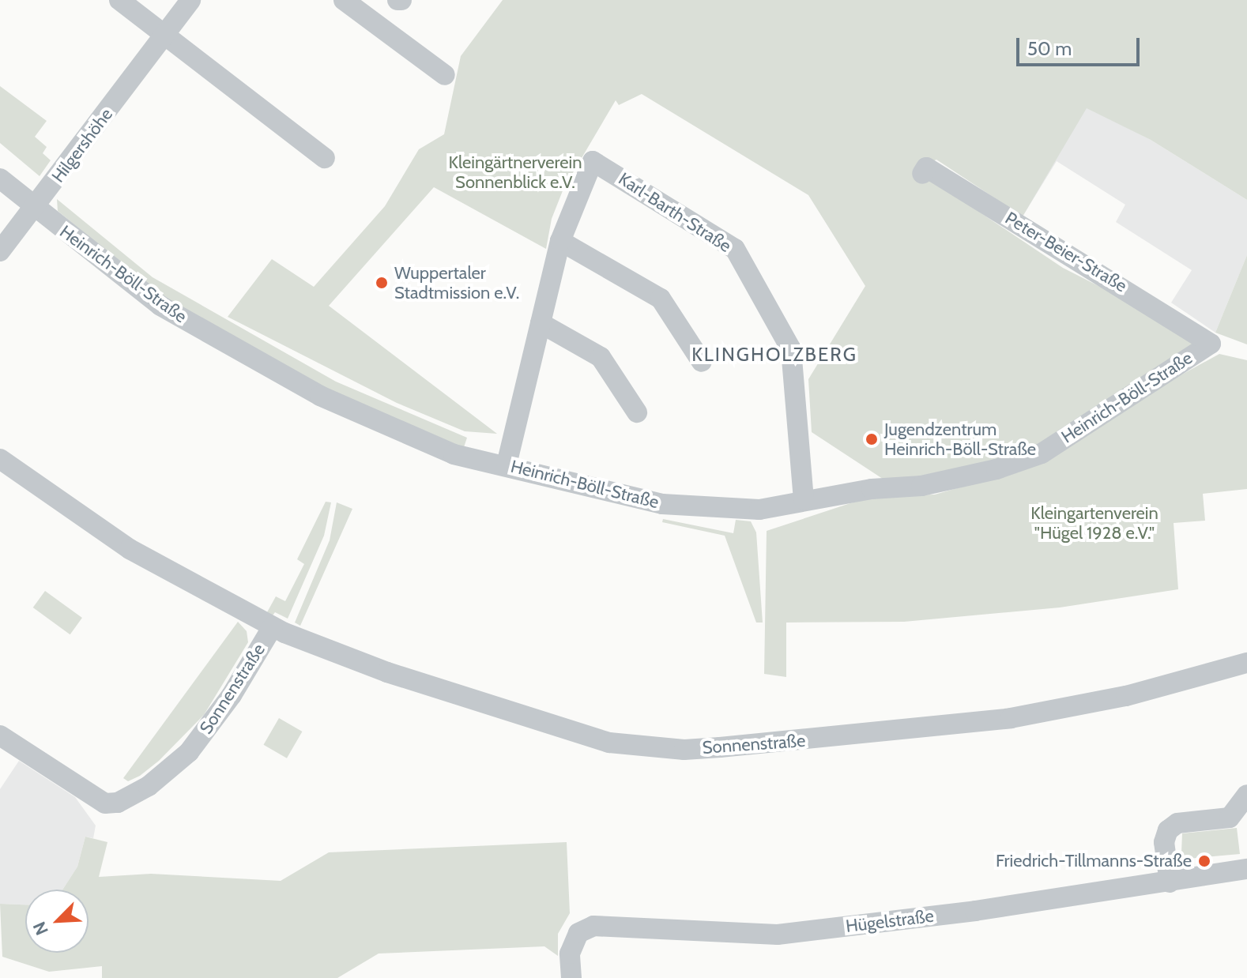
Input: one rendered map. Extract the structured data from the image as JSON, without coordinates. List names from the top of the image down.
{
  "streets": {
    "street": [
      "Hilgershöhe",
      "Karl-Barth-Straße",
      "Peter-Beier-Straße",
      "Heinrich-Böll-Straße",
      "Sonnenstraße",
      "Hügelstraße"
    ]
  },
  "crossings": [
    ["Hilgershöhe", "Heinrich-Böll-Straße"],
    ["Karl-Barth-Straße", "Heinrich-Böll-Straße"],
    ["Peter-Beier-Straße", "Heinrich-Böll-Straße"]
  ],
  "districts": ["KLINGHOLZBERG"],
  "parks": ["Kleingärtnerverein Sonnenblick e.V.", "Kleingartenverein \"Hügel 1928 e.V.\""],
  "places": ["Wuppertaler Stadtmission e.V.", "Jugendzentrum Heinrich-Böll-Straße", "Friedrich-Tillmanns-Straße"],
  "scale_bar": "50 m",
  "north": "bottom left"
}
